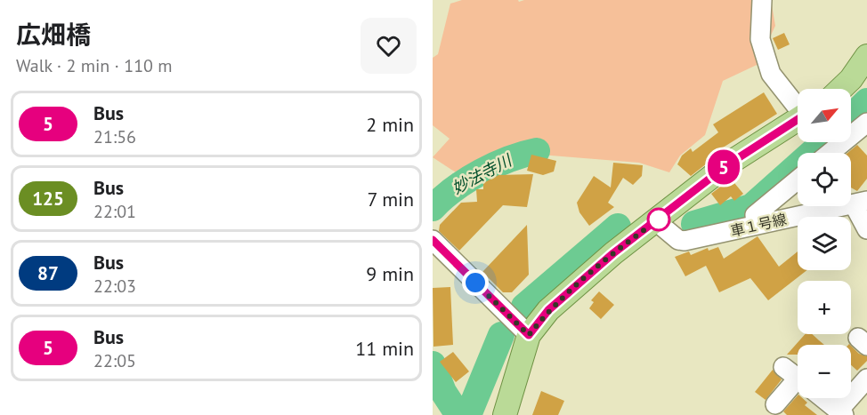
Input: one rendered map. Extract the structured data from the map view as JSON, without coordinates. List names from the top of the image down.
{
  "streets": {
    "street": ["車１号線"]
  },
  "water": ["妙法寺川"],
  "lines": ["bus line 5"],
  "north": "top right",
  "page": {
    "heading": ["広畑橋", "Walk · 2 min · 110 m"],
    "on_map": "5",
    "map_buttons": ["+", "−"],
    "list": [
      {
        "mark": "5",
        "name": "Bus",
        "note": "21:56",
        "value": "2 min"
      },
      {
        "mark": "125",
        "name": "Bus",
        "note": "22:01",
        "value": "7 min"
      },
      {
        "mark": "87",
        "name": "Bus",
        "note": "22:03",
        "value": "9 min"
      },
      {
        "mark": "5",
        "name": "Bus",
        "note": "22:05",
        "value": "11 min"
      }
    ]
  }
}
